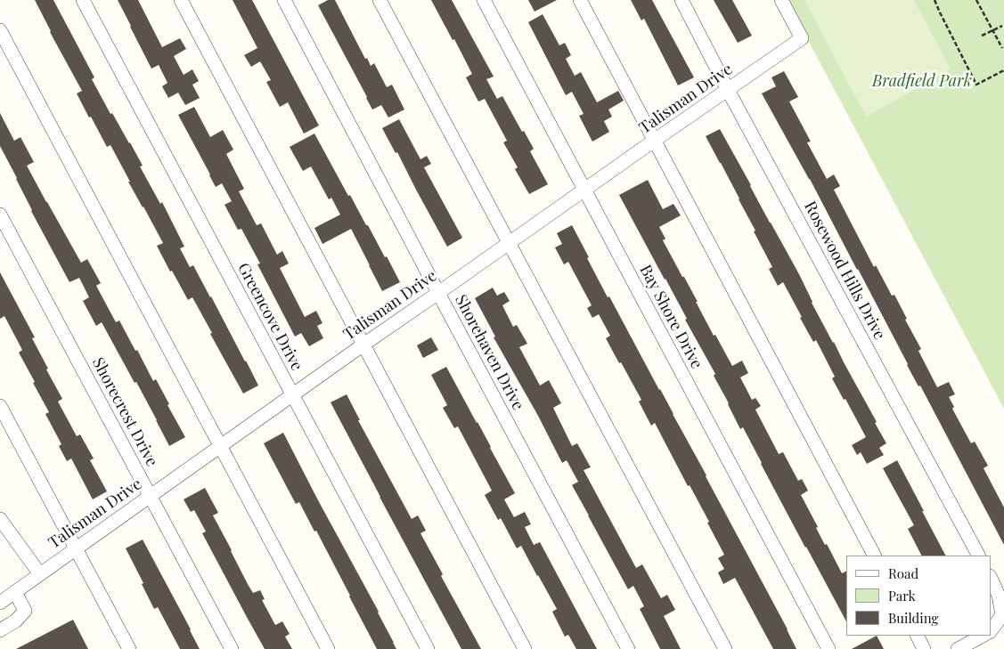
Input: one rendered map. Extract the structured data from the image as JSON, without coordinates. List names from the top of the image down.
{
  "streets": {
    "street": [
      "Talisman Drive",
      "Rosewood Hills Drive",
      "Greencove Drive",
      "Bay Shore Drive",
      "Shorehaven Drive",
      "Shorecrest Drive"
    ]
  },
  "crossings": [
    ["Talisman Drive", "Rosewood Hills Drive"],
    ["Talisman Drive", "Greencove Drive"],
    ["Talisman Drive", "Bay Shore Drive"],
    ["Talisman Drive", "Shorehaven Drive"],
    ["Talisman Drive", "Shorecrest Drive"]
  ],
  "parks": ["Bradfield Park"],
  "legend": ["Road", "Park", "Building"]
}
